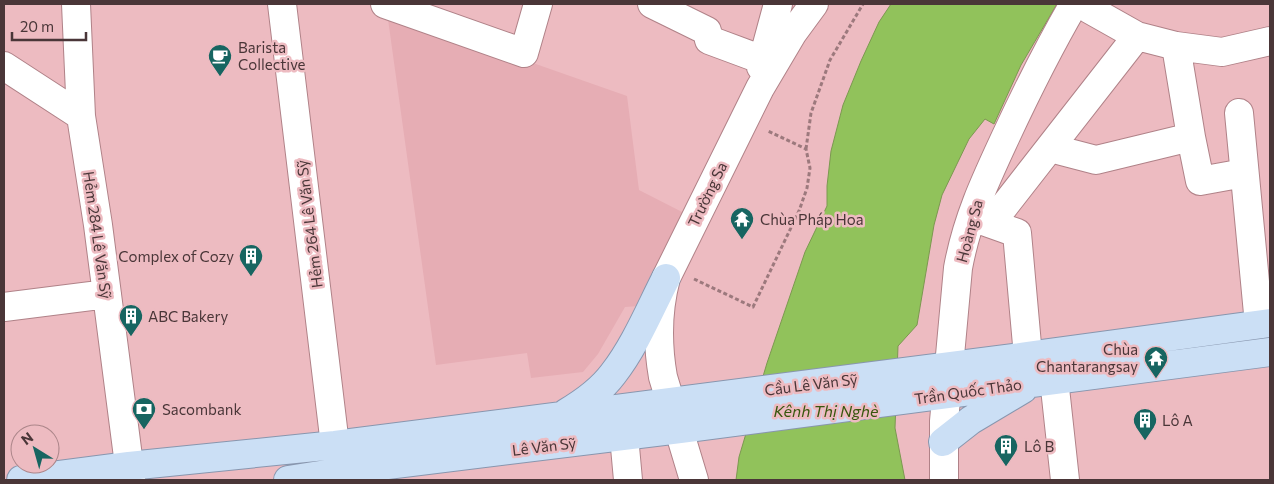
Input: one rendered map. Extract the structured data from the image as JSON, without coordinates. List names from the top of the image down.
{
  "streets": {
    "main road": ["Cầu Lê Văn Sỹ", "Trần Quốc Thảo", "Lê Văn Sỹ"],
    "street": [
      "Trường Sa",
      "Hẻm 264 Lê Văn Sỹ",
      "Hoàng Sa",
      "Hẻm 284 Lê Văn Sỹ"
    ]
  },
  "crossings": [
    ["Trường Sa", "Lê Văn Sỹ"],
    ["Hẻm 264 Lê Văn Sỹ", "Lê Văn Sỹ"],
    ["Hoàng Sa", "Trần Quốc Thảo"],
    ["Hẻm 284 Lê Văn Sỹ", "Lê Văn Sỹ"],
    ["Cầu Lê Văn Sỹ", "Trần Quốc Thảo"],
    ["Cầu Lê Văn Sỹ", "Lê Văn Sỹ"]
  ],
  "water": ["Kênh Thị Nghè"],
  "places": {
    "cafe": ["Barista Collective"],
    "temple": ["Chùa Pháp Hoa", "Chùa Chantarangsay"],
    "building": [
      "Complex of Cozy",
      "ABC Bakery",
      "Lô A",
      "Lô B"
    ],
    "bank": ["Sacombank"]
  },
  "scale_bar": "20 m",
  "north": "top left"
}
